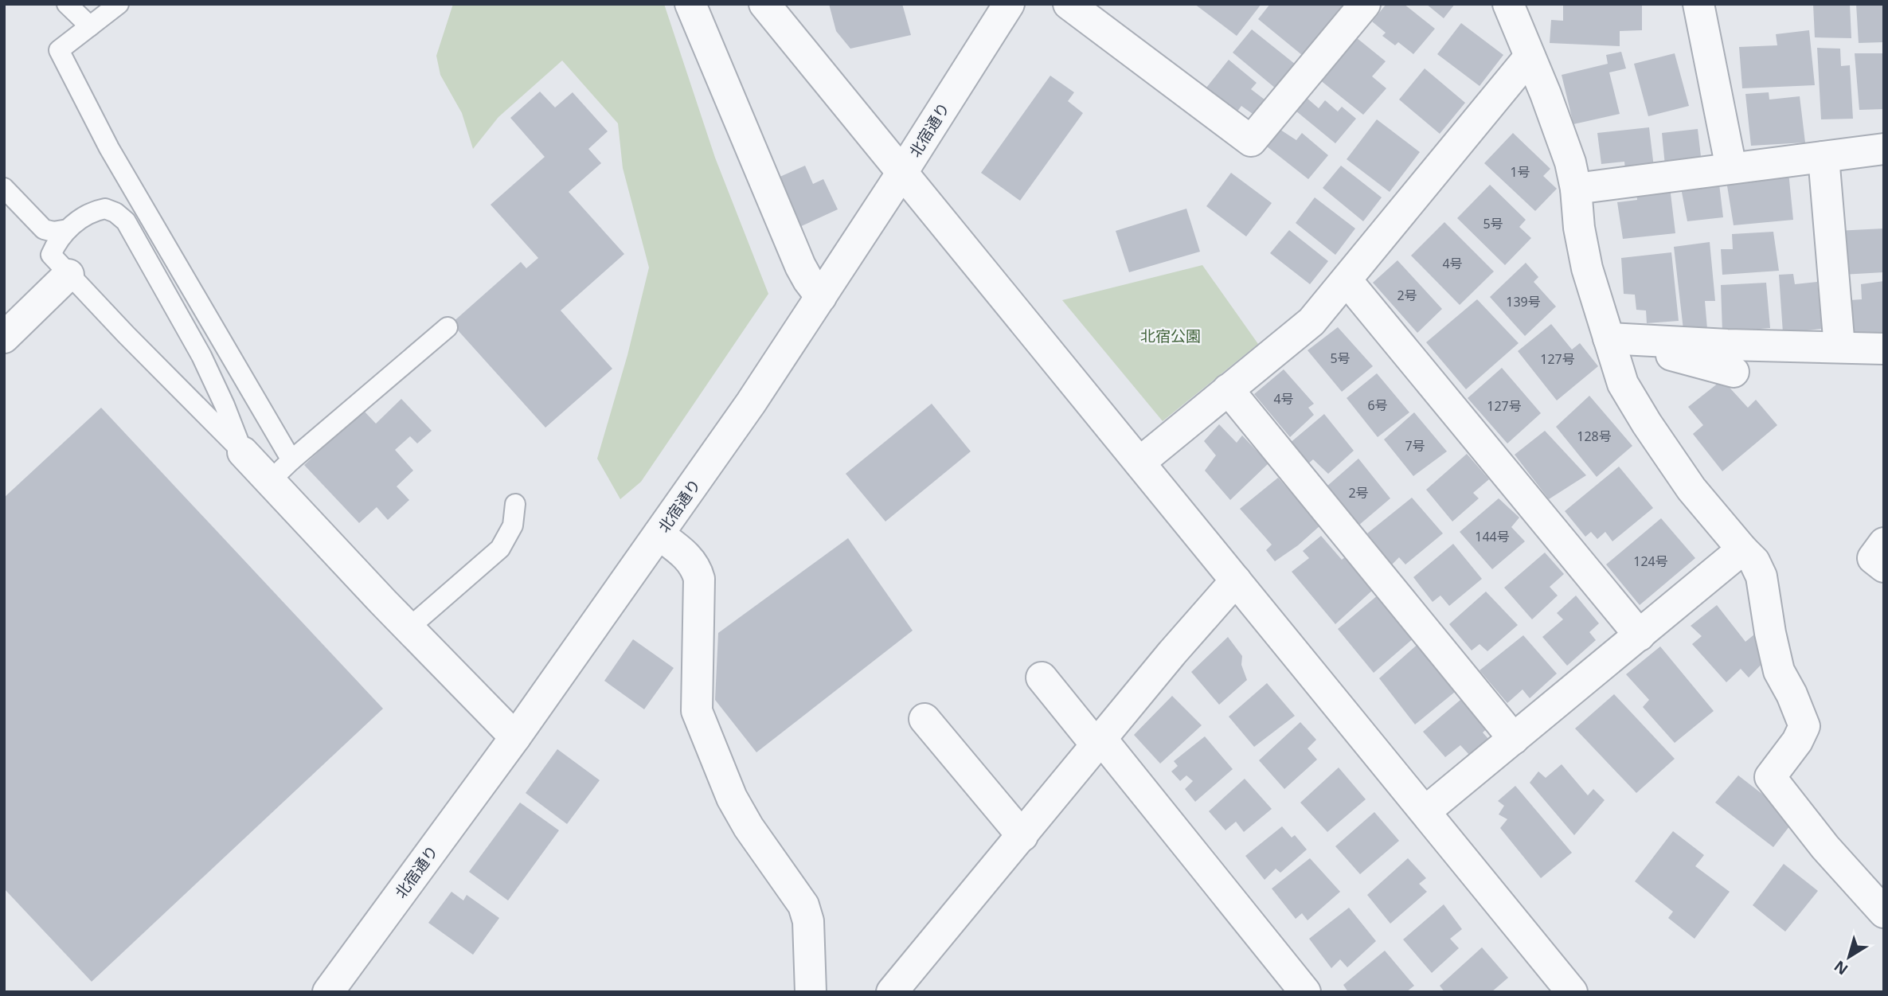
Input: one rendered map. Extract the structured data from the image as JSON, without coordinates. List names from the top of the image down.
{
  "streets": {
    "street": ["北宿通り"]
  },
  "parks": ["北宿公園"],
  "house_numbers": [
    "1号",
    "5号",
    "4号",
    "2号",
    "139号",
    "5号",
    "127号",
    "4号",
    "6号",
    "127号",
    "128号",
    "7号",
    "2号",
    "144号",
    "124号"
  ],
  "north": "bottom left"
}
